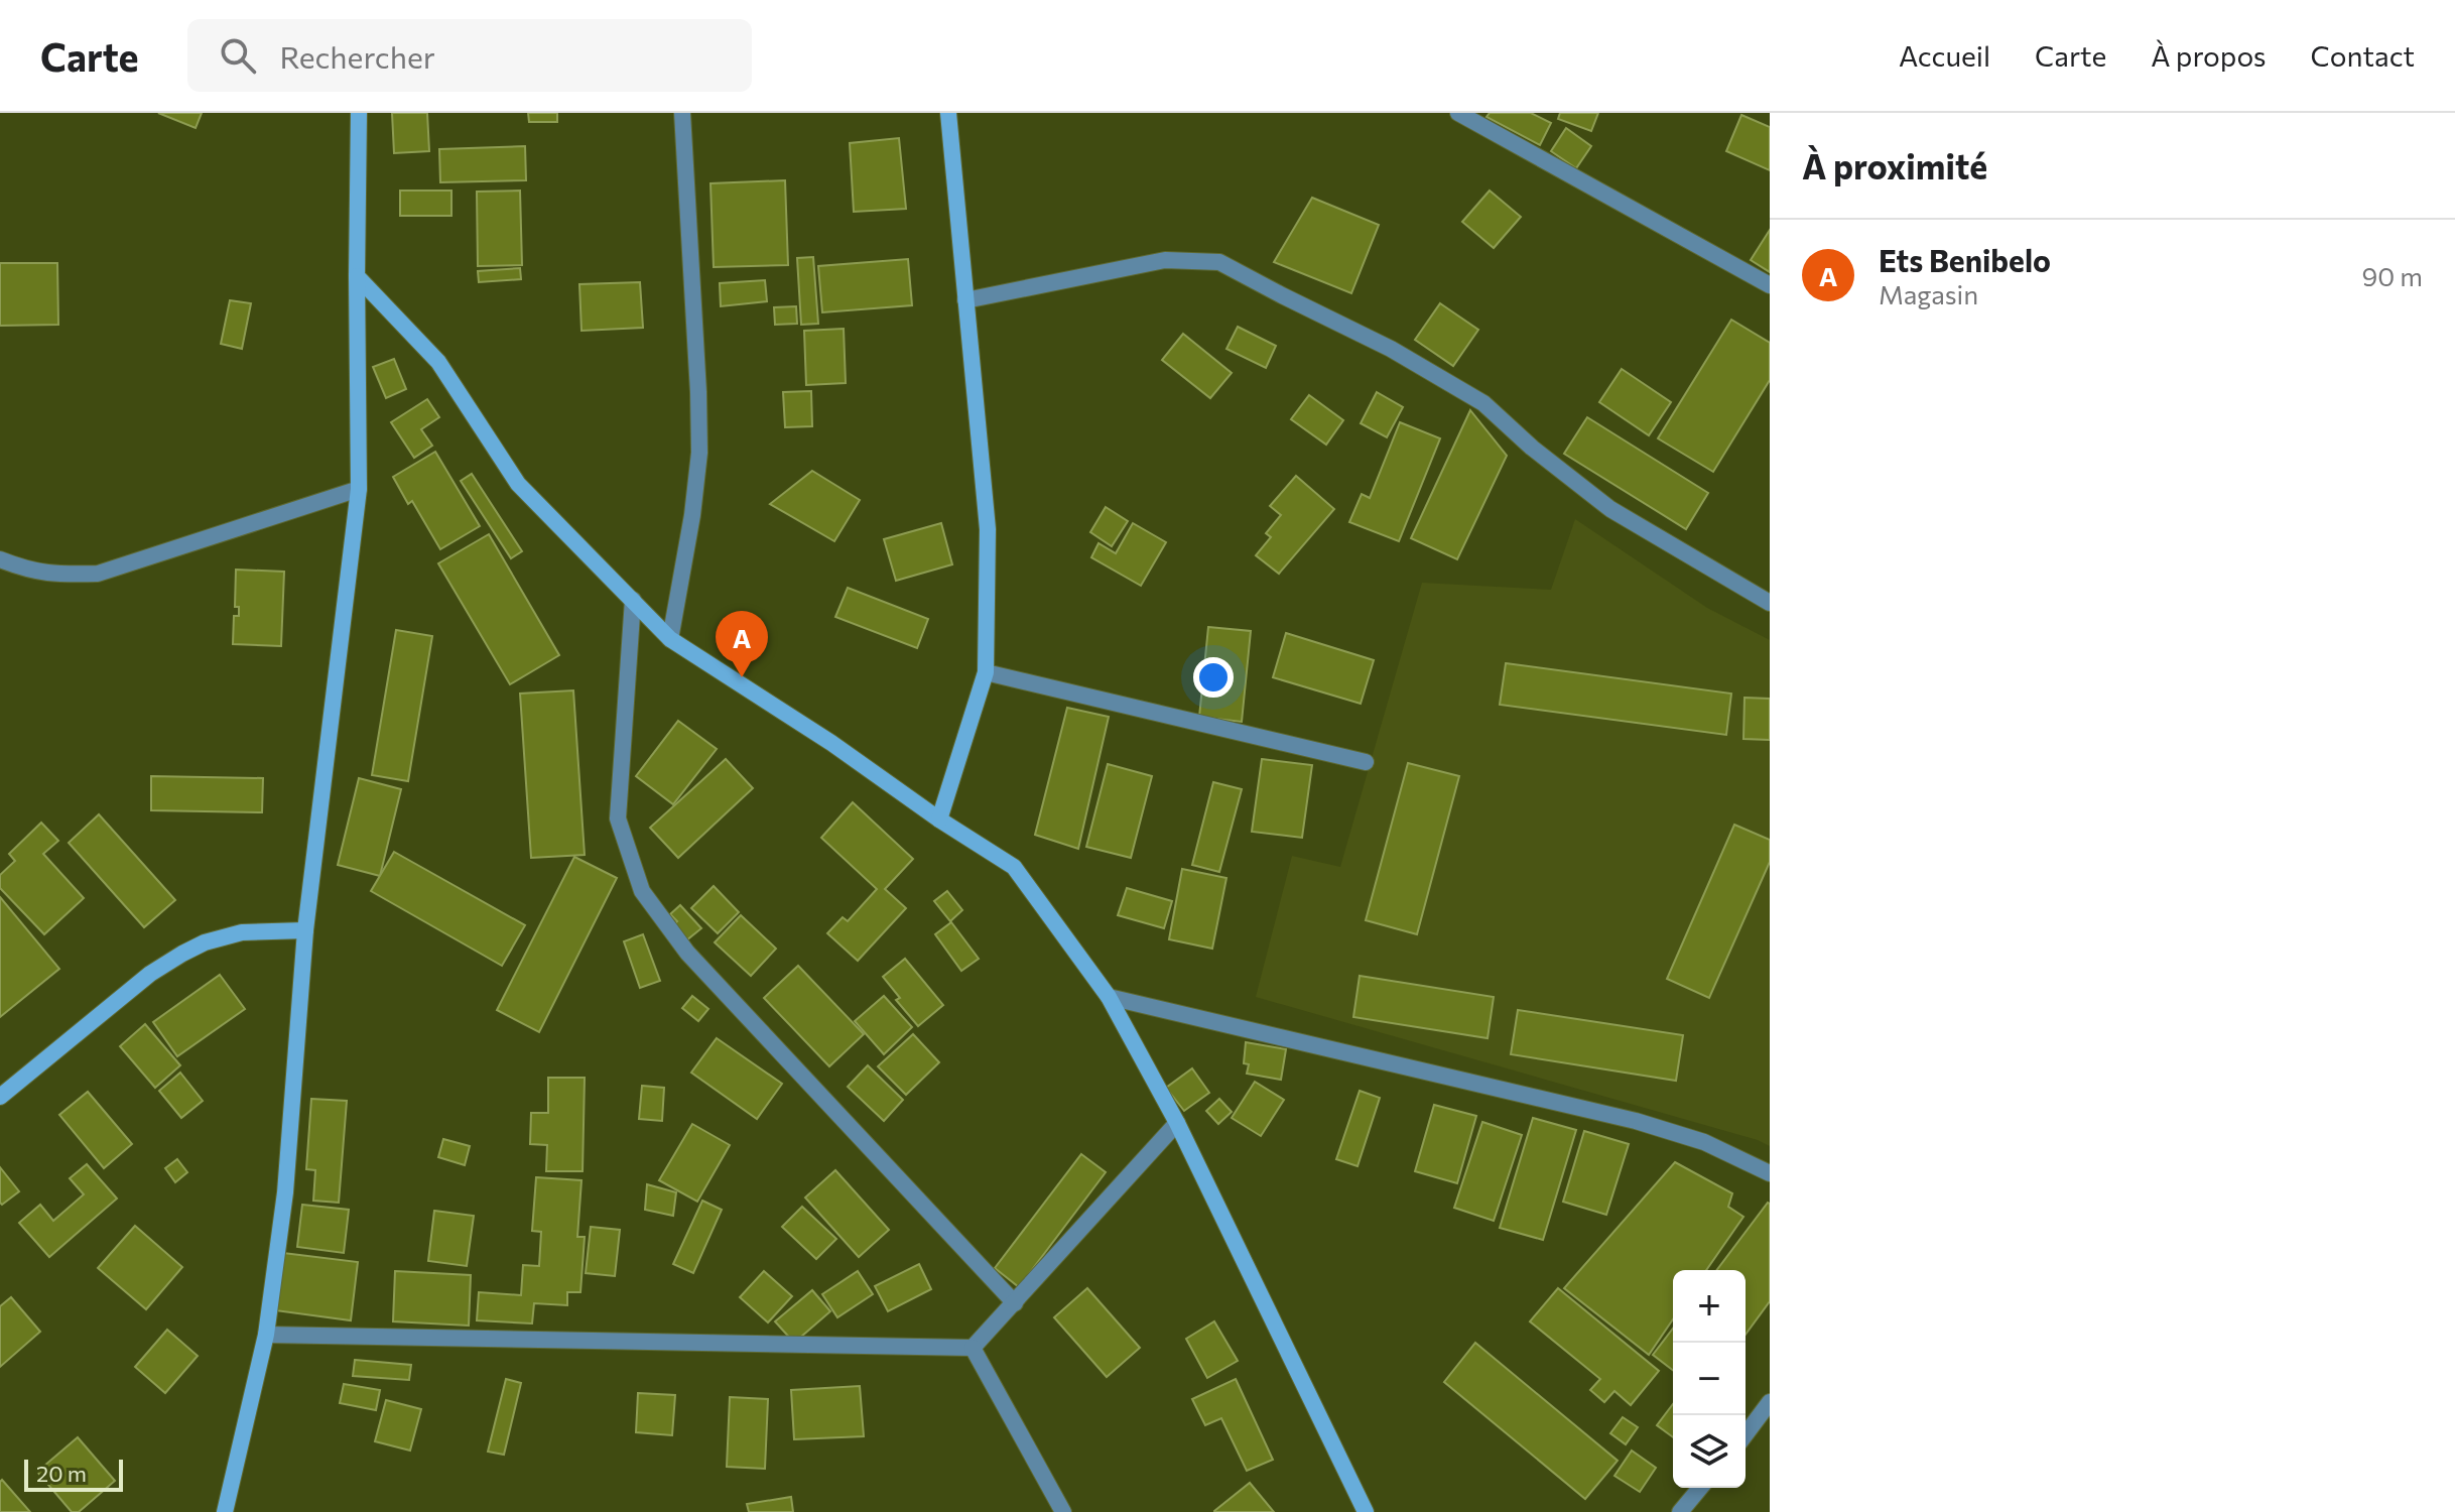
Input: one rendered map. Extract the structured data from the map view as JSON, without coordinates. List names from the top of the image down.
{
  "scale_bar": "20 m",
  "page": {
    "header": "Carte",
    "search": "Rechercher",
    "nav": [
      "Accueil",
      "Carte",
      "À propos",
      "Contact"
    ],
    "heading": "À proximité",
    "list": [
      {
        "mark": "A",
        "name": "Ets Benibelo",
        "note": "Magasin",
        "value": "90 m"
      }
    ],
    "pins": "A",
    "map_buttons": ["+", "−"],
    "scale": "20 m"
  }
}
